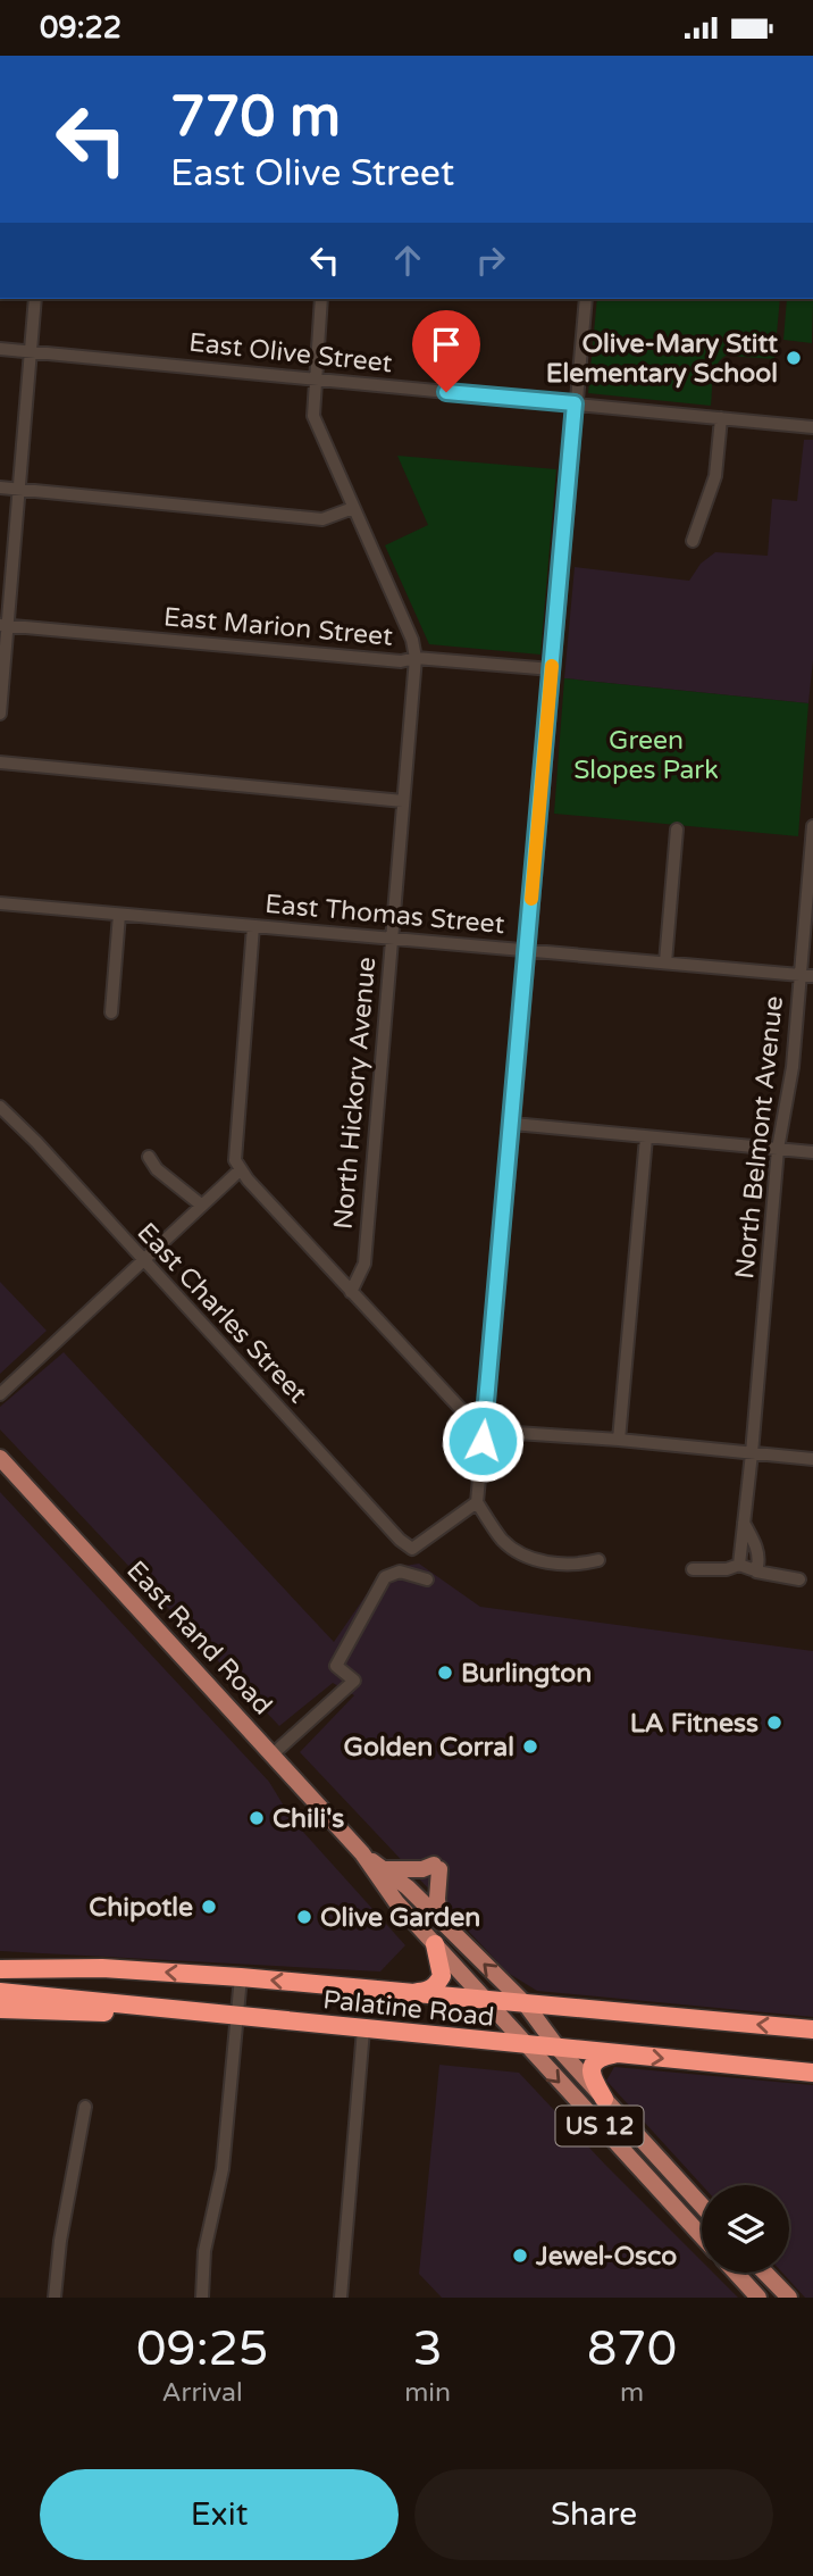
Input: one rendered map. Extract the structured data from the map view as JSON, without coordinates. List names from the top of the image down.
{
  "streets": {
    "highway": ["Palatine Road"],
    "main road": ["East Rand Road", "US 12"],
    "street": [
      "East Olive Street",
      "East Marion Street",
      "East Thomas Street",
      "North Hickory Avenue",
      "North Belmont Avenue",
      "East Charles Street"
    ]
  },
  "crossings": [
    ["East Olive Street", "North Hickory Avenue"],
    ["East Marion Street", "North Hickory Avenue"],
    ["East Thomas Street", "North Hickory Avenue"],
    ["East Thomas Street", "North Belmont Avenue"],
    ["East Rand Road", "Palatine Road"]
  ],
  "parks": ["Green Slopes Park"],
  "places": [
    "Olive-Mary Stitt Elementary School",
    "Burlington",
    "LA Fitness",
    "Golden Corral",
    "Chili's",
    "Chipotle",
    "Olive Garden",
    "Jewel-Osco"
  ],
  "page": {
    "status": "09:22",
    "turn": ["770 m", "East Olive Street"],
    "eta": [
      "09:25",
      "Arrival",
      "3",
      "min",
      "870",
      "m"
    ],
    "buttons": ["Exit", "Share"]
  }
}
